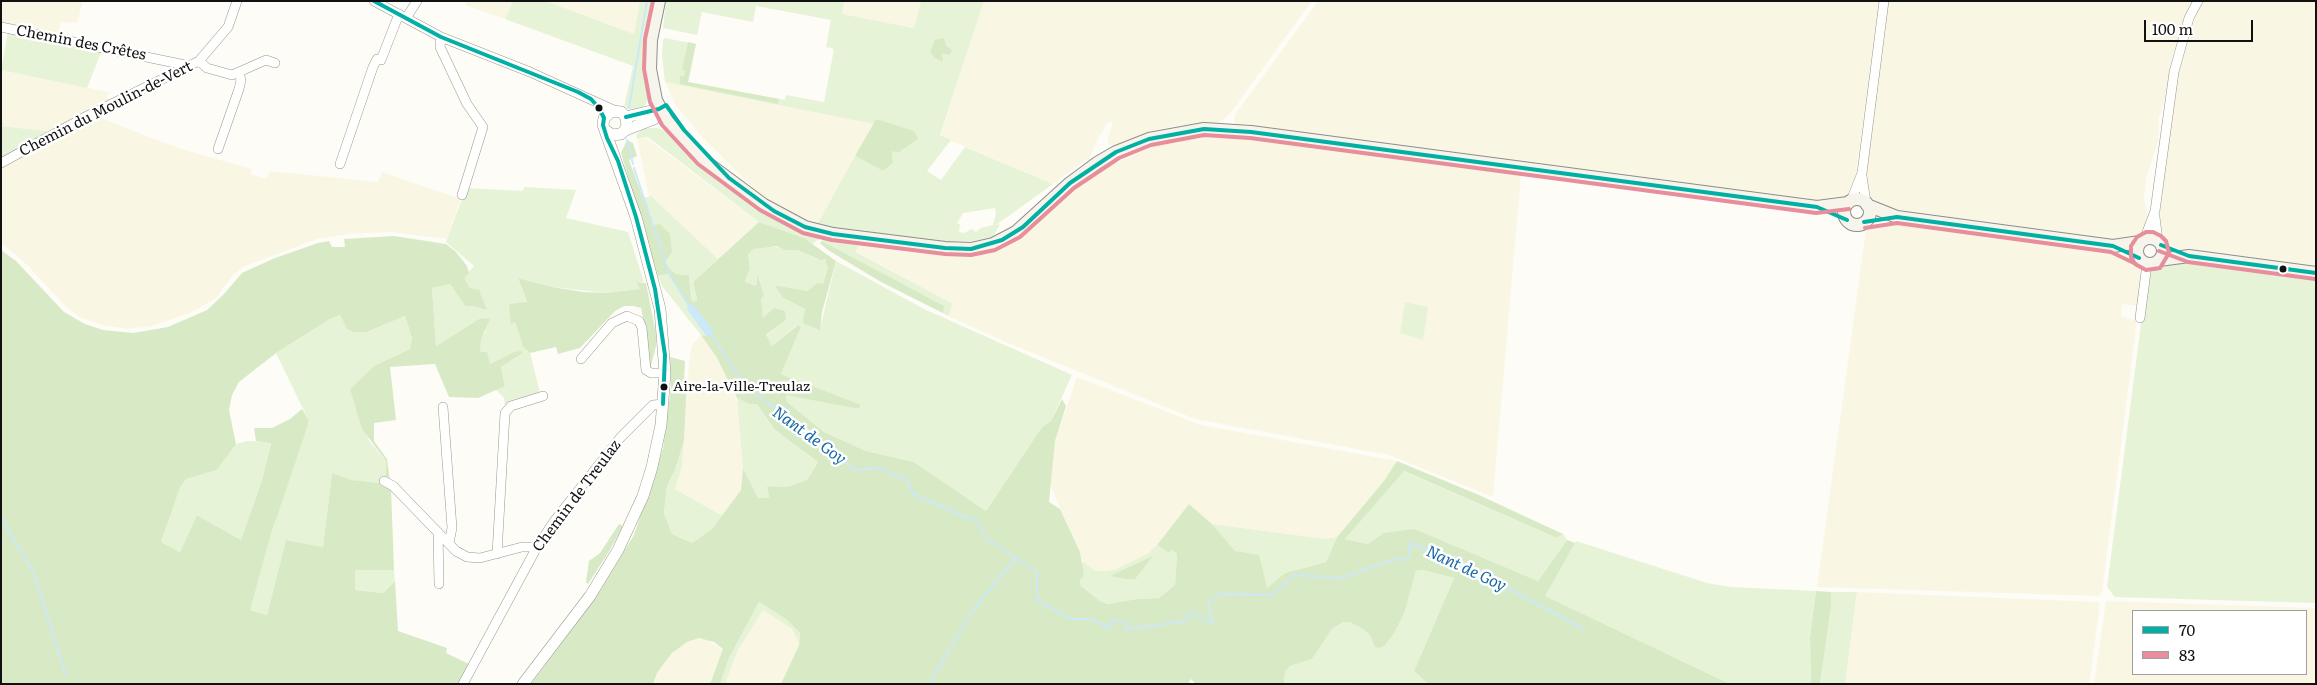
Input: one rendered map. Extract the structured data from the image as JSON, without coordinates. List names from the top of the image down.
{
  "streets": {
    "street": ["Chemin des Crêtes", "Chemin du Moulin-de-Vert", "Chemin de Treulaz"]
  },
  "crossings": [
    ["Chemin des Crêtes", "Chemin du Moulin-de-Vert"]
  ],
  "water": ["Nant de Goy"],
  "places": ["Aire-la-Ville-Treulaz"],
  "lines": ["transit line 70", "transit line 83"],
  "legend": ["70", "83"],
  "scale_bar": "100 m"
}
